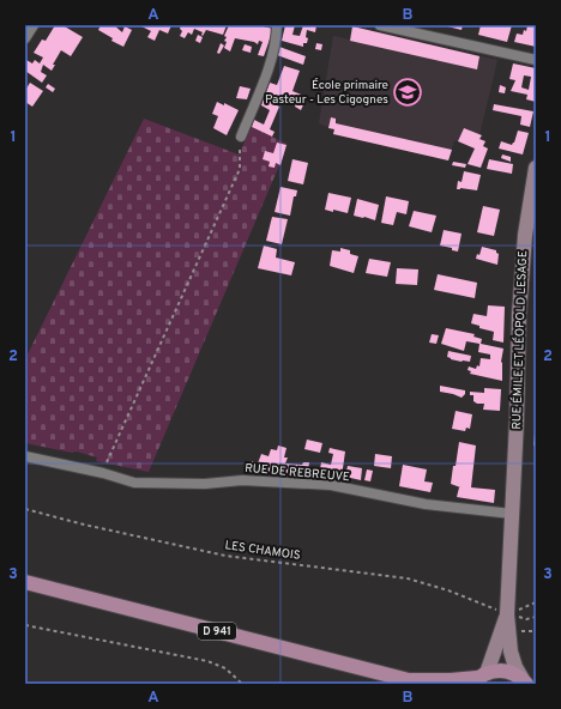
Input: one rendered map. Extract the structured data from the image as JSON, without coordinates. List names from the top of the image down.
{
  "streets": {
    "main road": ["RUE ÉMILE ET LÉOPOLD LESAGE", "D 941"],
    "street": ["RUE DE REBREUVE"],
    "path": ["LES CHAMOIS"]
  },
  "crossings": [
    ["RUE ÉMILE ET LÉOPOLD LESAGE", "RUE DE REBREUVE"],
    ["RUE ÉMILE ET LÉOPOLD LESAGE", "LES CHAMOIS"]
  ],
  "places": {
    "school or university": ["École primaire Pasteur - Les Cigognes"]
  },
  "grid": {
    "columns": ["A", "B"],
    "rows": ["1", "2", "3"]
  }
}
